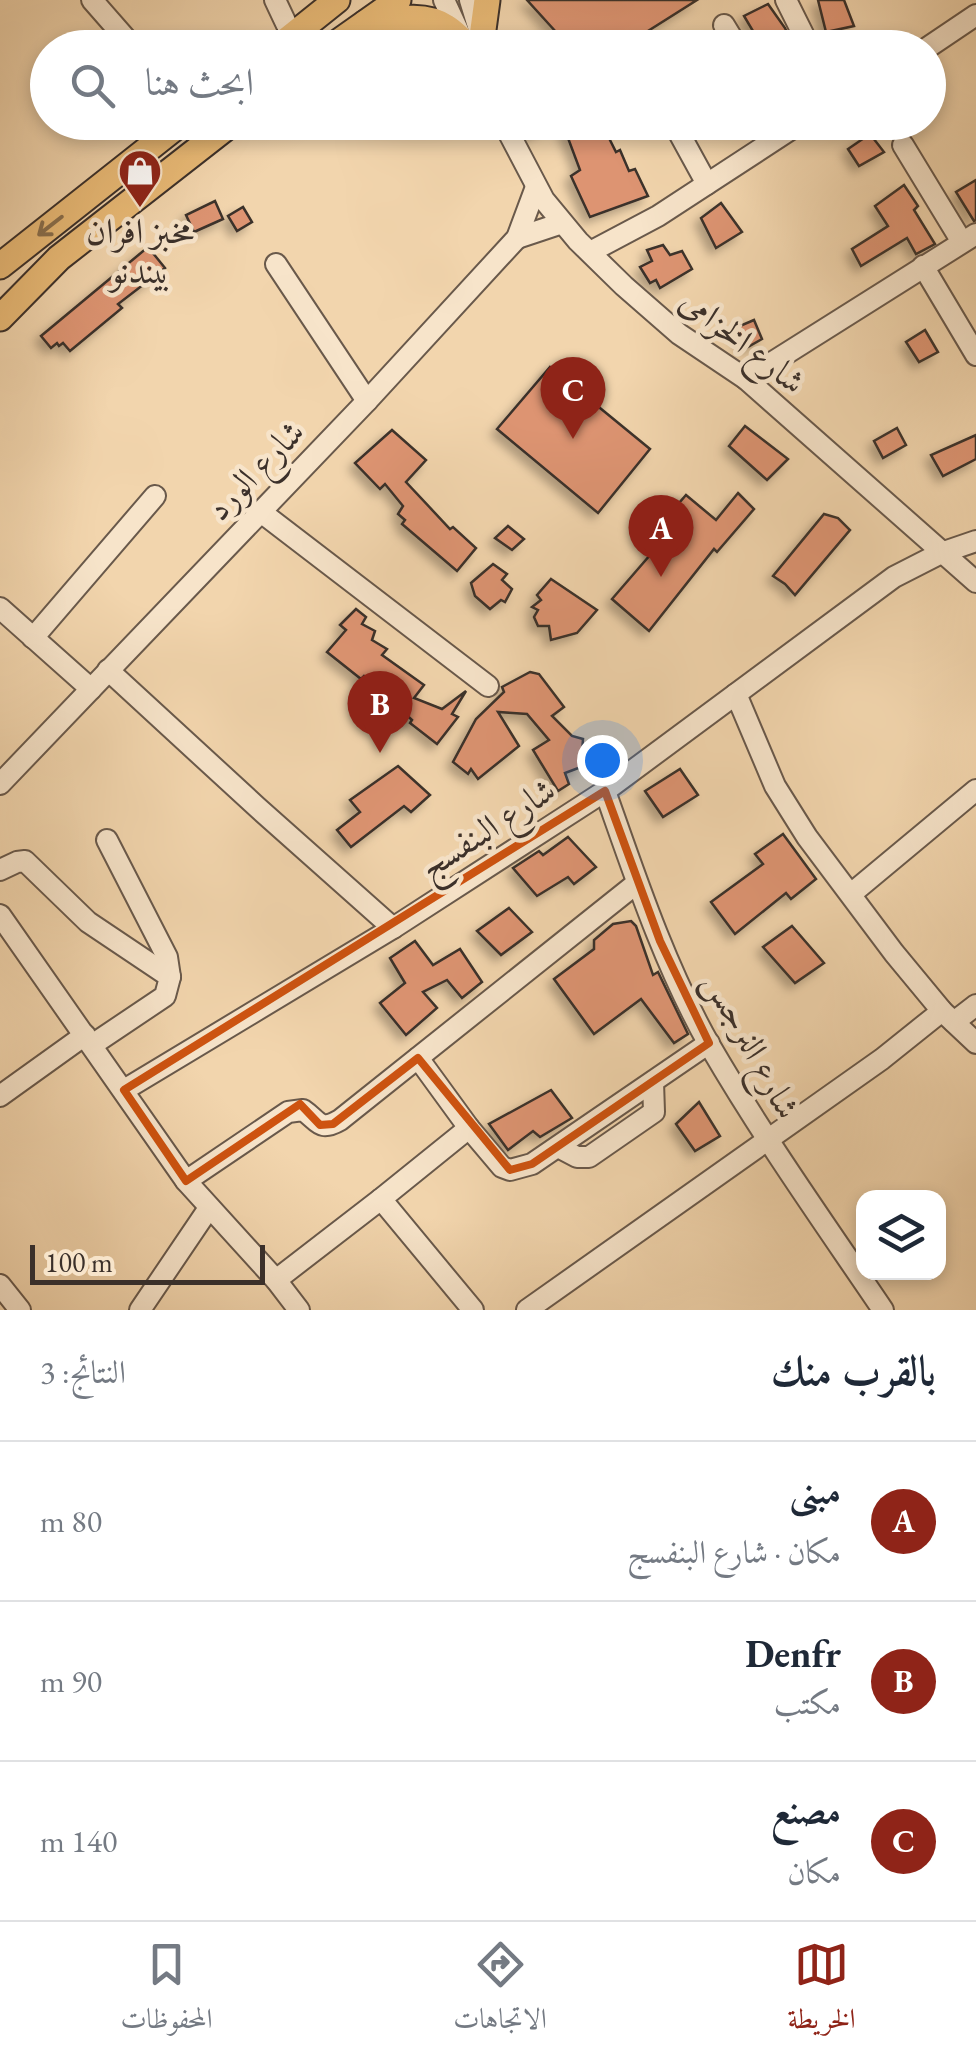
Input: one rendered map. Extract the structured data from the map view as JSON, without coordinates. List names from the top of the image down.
{
  "streets": {
    "street": [
      "شارع الخزامى",
      "شارع الورد",
      "شارع البنفسج",
      "شارع النرجس"
    ]
  },
  "crossings": [
    ["شارع الخزامى", "شارع الورد"],
    ["شارع الخزامى", "شارع البنفسج"],
    ["شارع البنفسج", "شارع النرجس"]
  ],
  "places": {
    "shop": ["مخبز افران بيندنو"]
  },
  "scale_bar": "100 m",
  "page": {
    "search": "ابحث هنا",
    "pins": ["C", "A", "B"],
    "scale": "100 m",
    "heading": ["بالقرب منك", "النتائج: 3"],
    "list": [
      {
        "mark": "A",
        "name": "مبنى",
        "note": "مكان · شارع البنفسج",
        "value": "80 m"
      },
      {
        "mark": "B",
        "name": "Denfr",
        "note": "مكتب",
        "value": "90 m"
      },
      {
        "mark": "C",
        "name": "مصنع",
        "note": "مكان",
        "value": "140 m"
      }
    ],
    "nav": ["الخريطة", "الاتجاهات", "المحفوظات"]
  }
}
